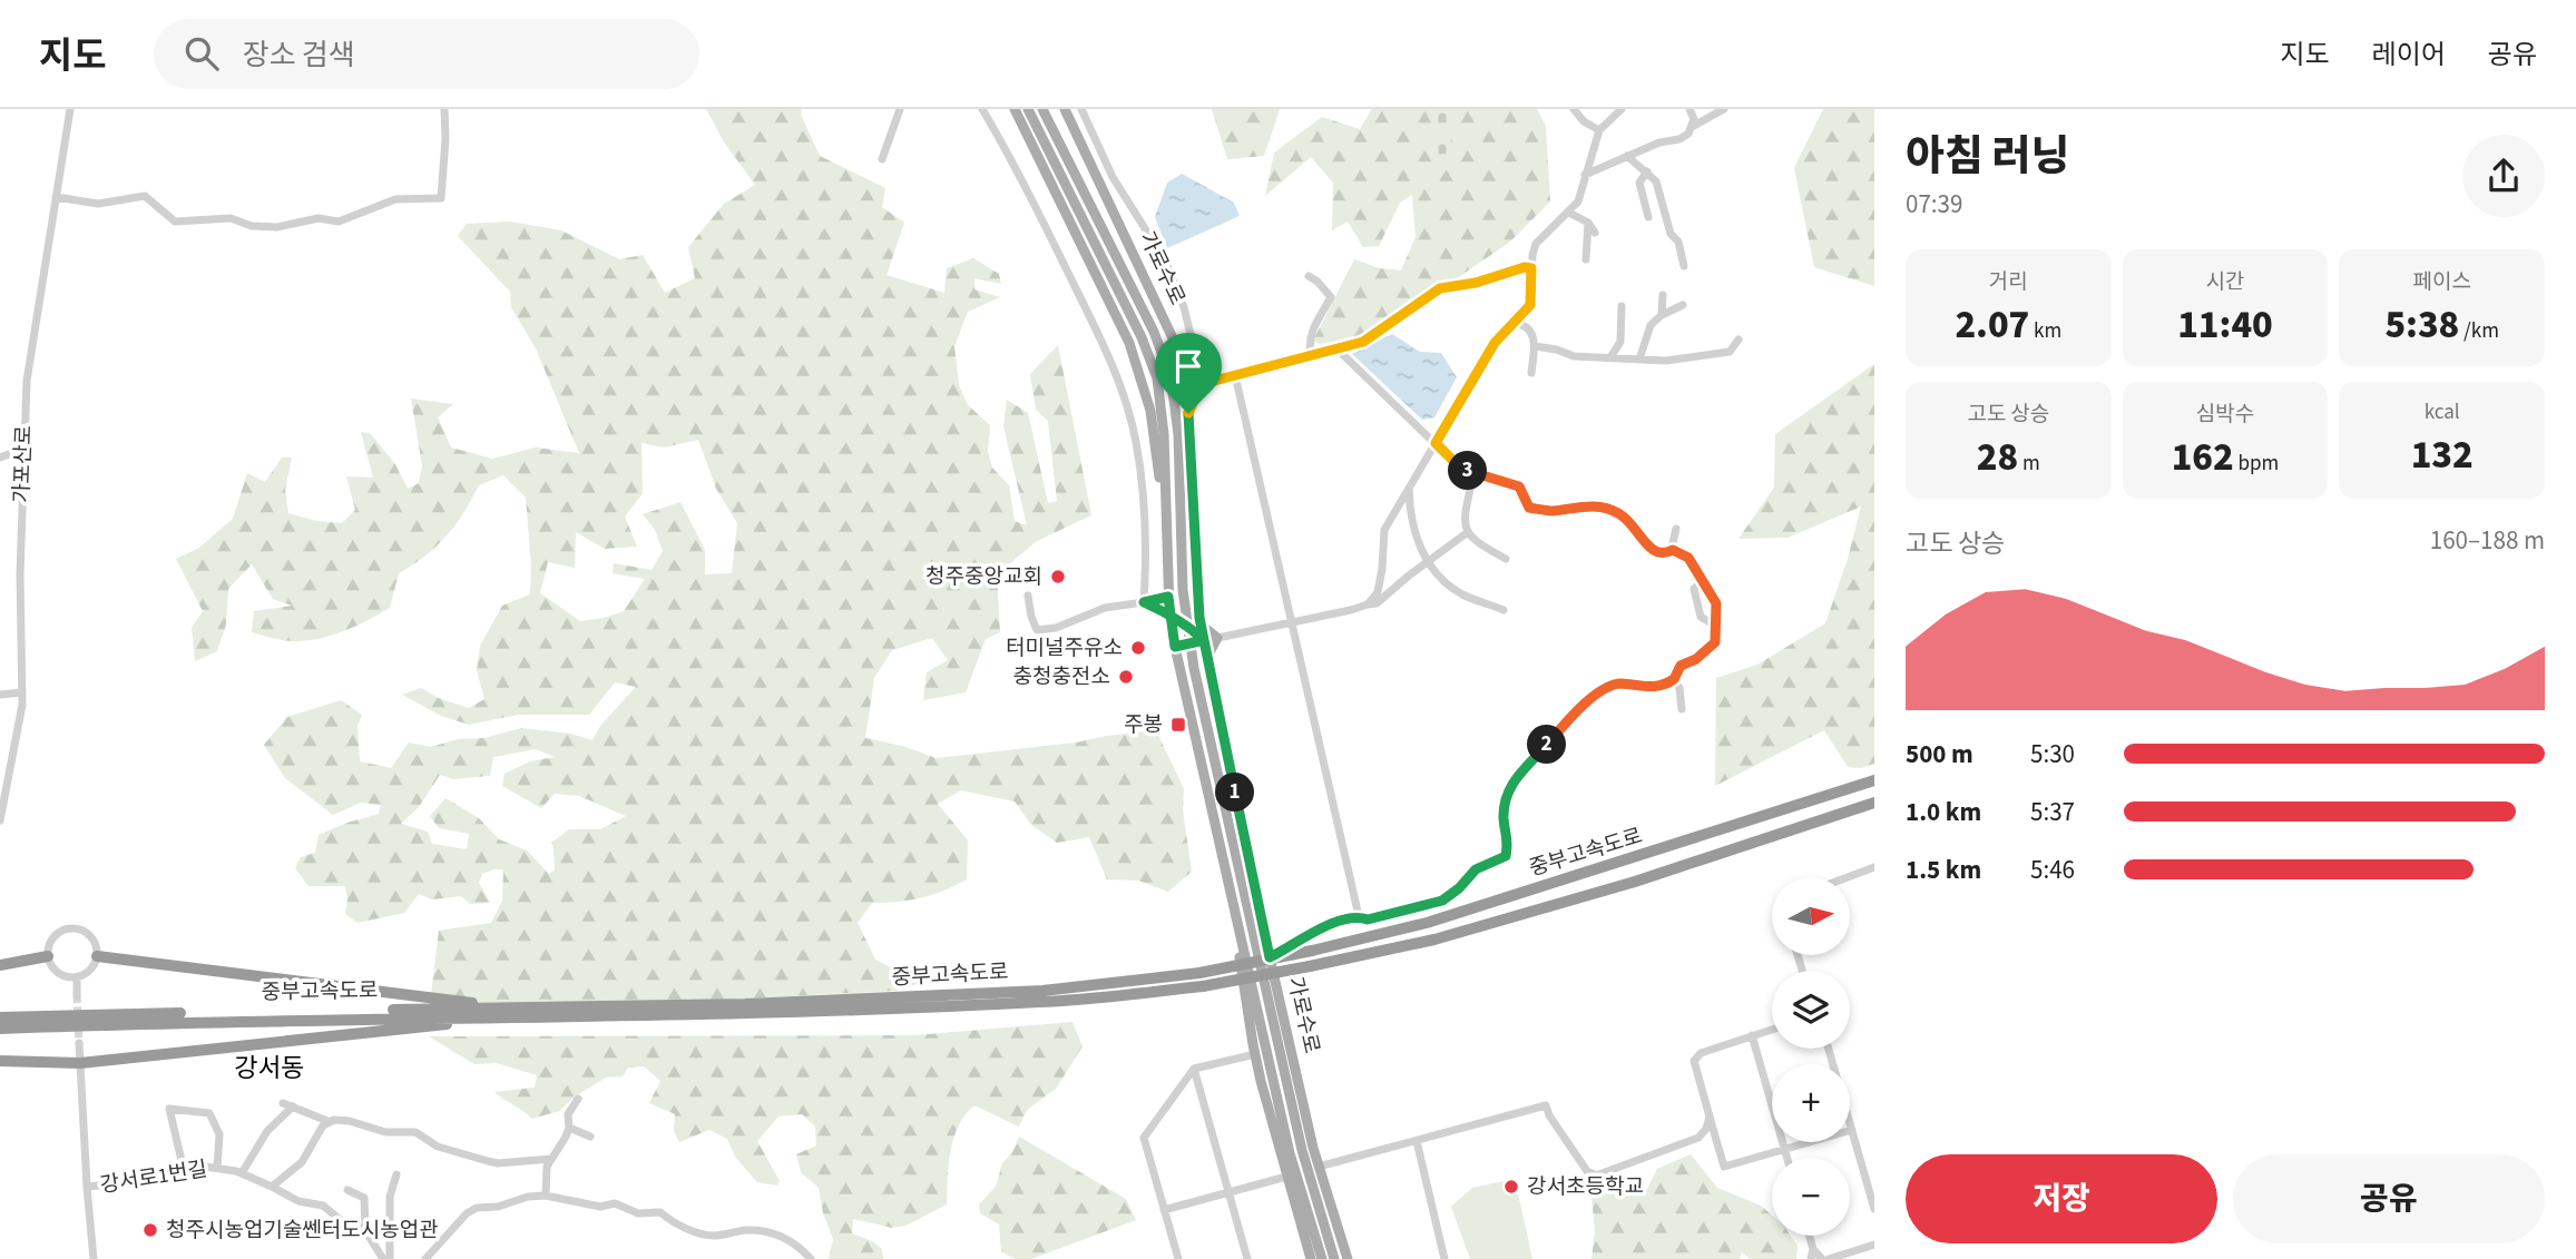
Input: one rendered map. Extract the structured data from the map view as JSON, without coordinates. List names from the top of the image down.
{
  "streets": {
    "highway": ["중부고속도로"],
    "main road": ["가로수로"],
    "street": ["가포산로", "강서로1번길"]
  },
  "districts": ["강서동"],
  "places": {
    "other": [
      "청주중앙교회",
      "터미널주유소",
      "충청충전소",
      "강서초등학교",
      "청주시농업기술쎈터도시농업관"
    ],
    "transit": ["주봉"]
  },
  "north": "right",
  "page": {
    "header": "지도",
    "search": "장소 검색",
    "nav": ["지도", "레이어", "공유"],
    "heading": ["아침 러닝", "07:39"],
    "stats": [
      ["거리", "2.07 km"],
      ["시간", "11:40"],
      ["페이스", "5:38 /km"],
      ["고도 상승", "28 m"],
      ["심박수", "162 bpm"],
      ["kcal", "132"]
    ],
    "pins": ["3", "2", "1"],
    "chart": ["고도 상승", "160–188 m"],
    "list": [
      {
        "name": "500 m",
        "note": "5:30"
      },
      {
        "name": "1.0 km",
        "note": "5:37"
      },
      {
        "name": "1.5 km",
        "note": "5:46"
      }
    ],
    "map_buttons": ["+", "−"],
    "buttons": ["저장", "공유"]
  }
}
